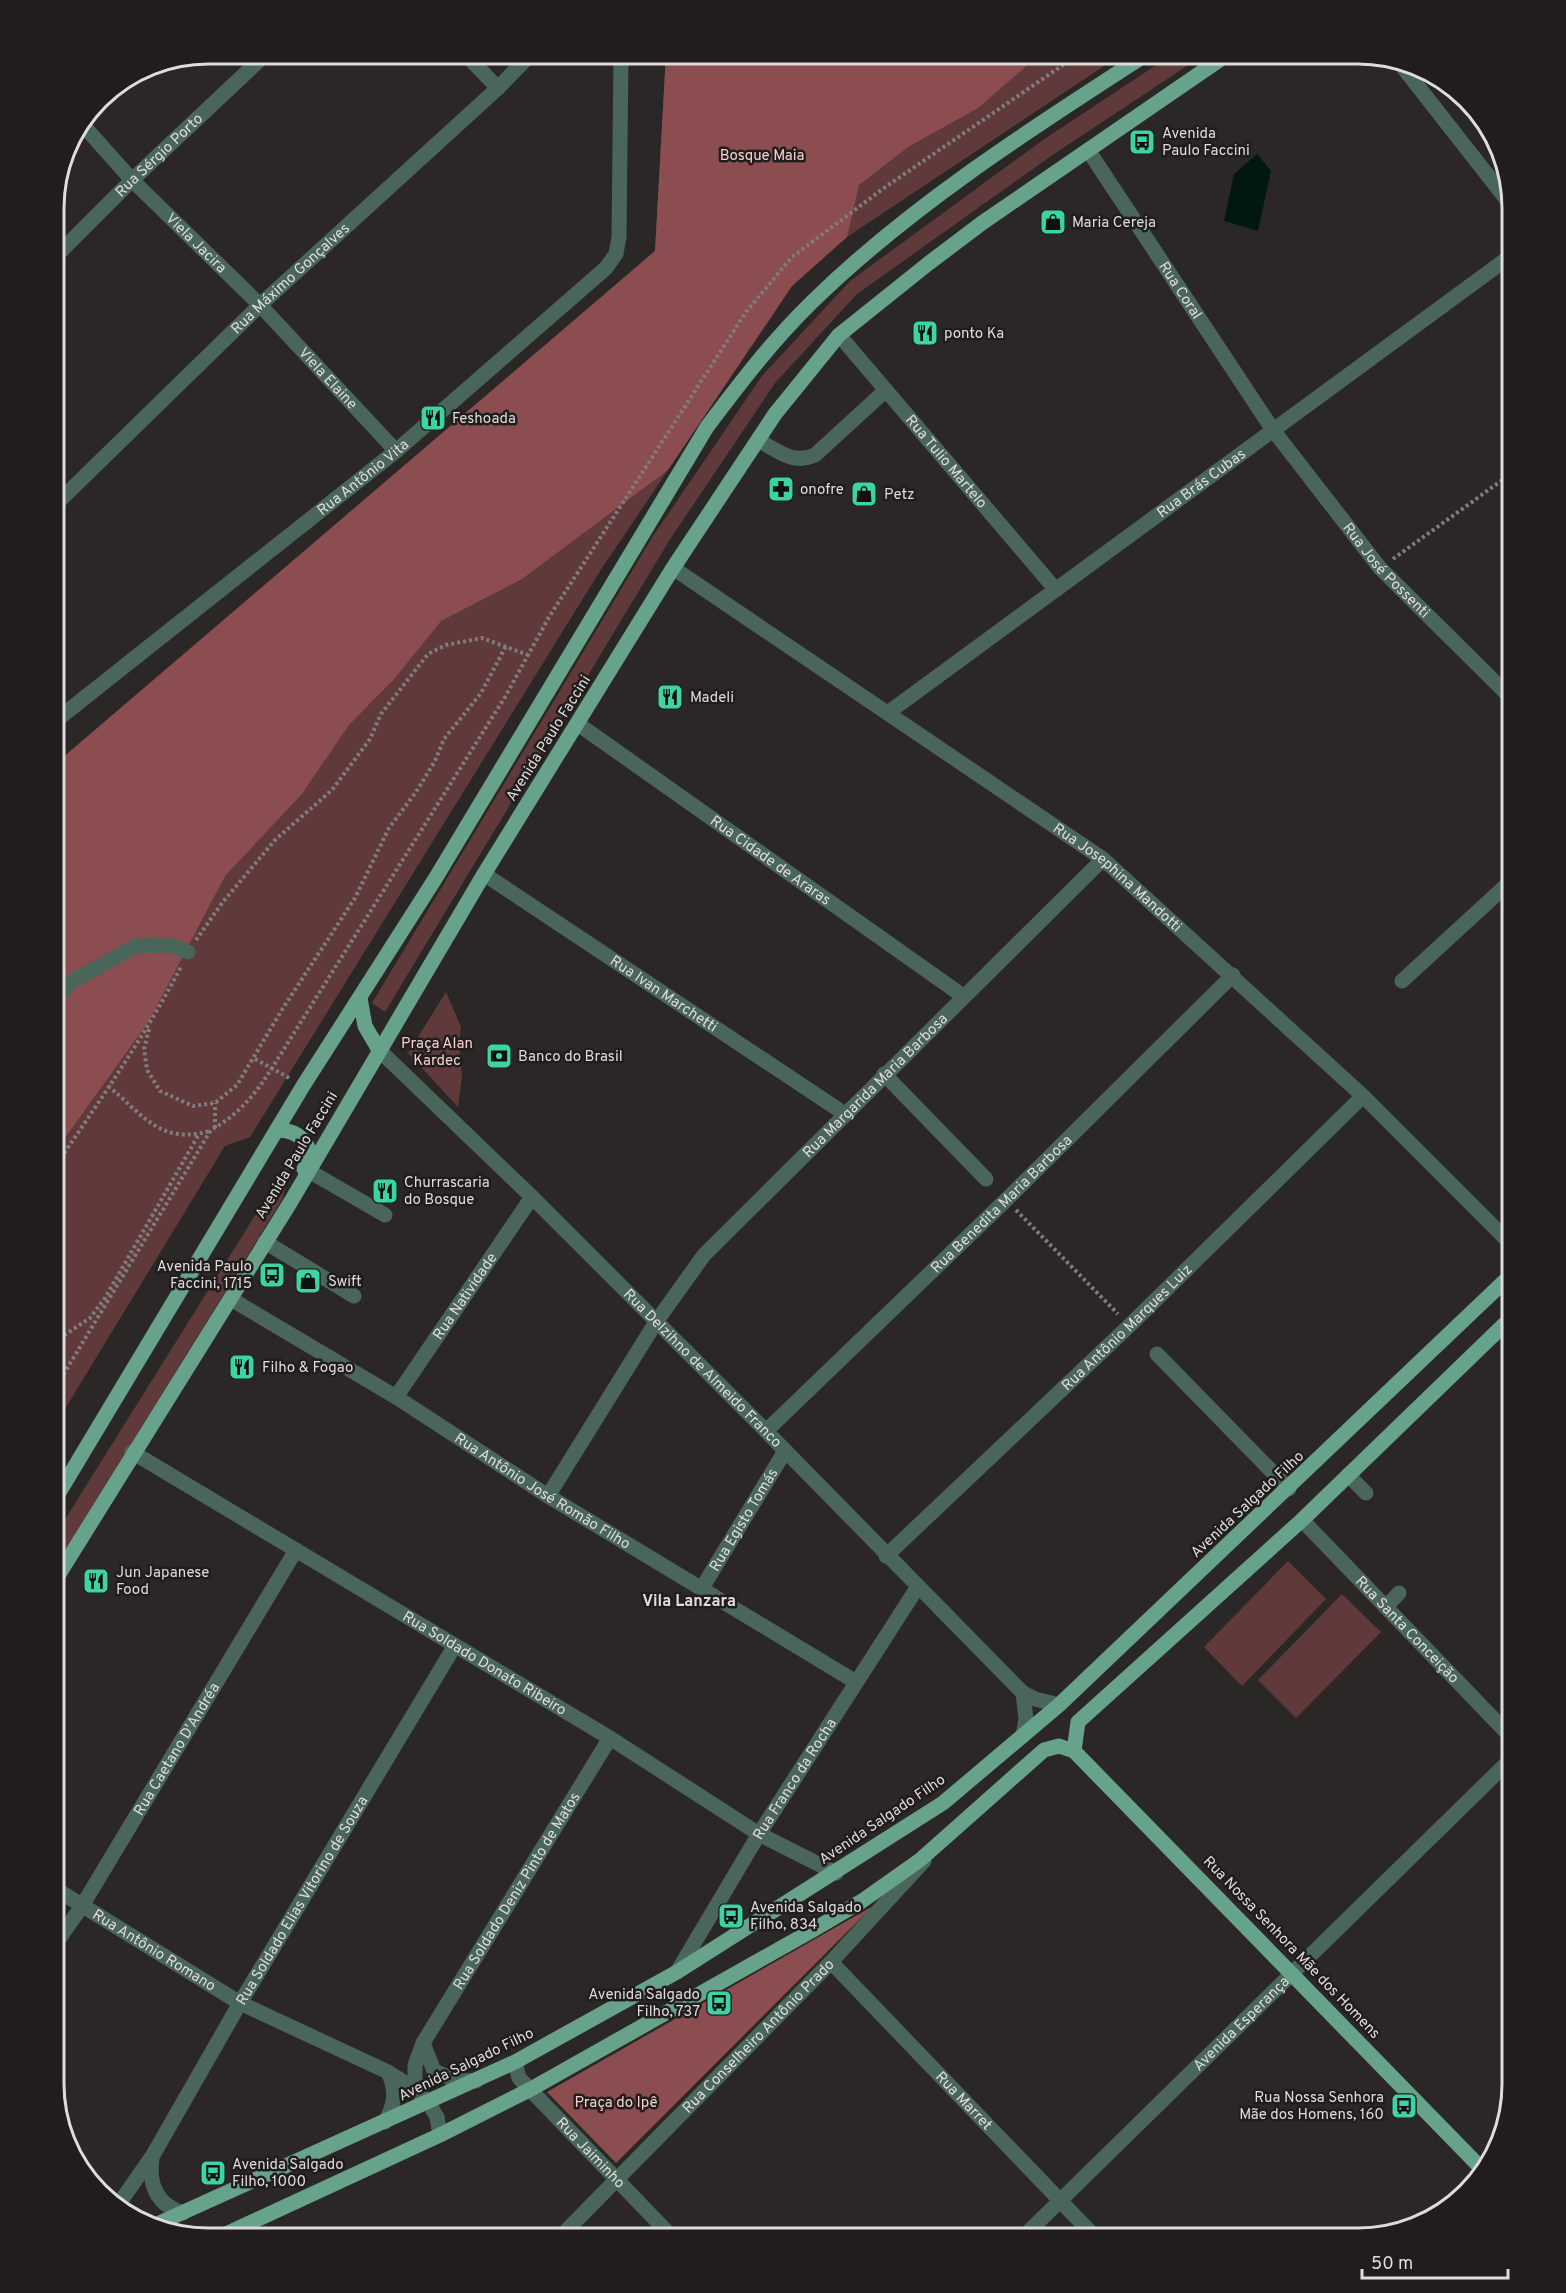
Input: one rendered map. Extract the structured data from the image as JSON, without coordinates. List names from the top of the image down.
{
  "streets": {
    "main road": ["Avenida Paulo Faccini", "Avenida Salgado Filho", "Rua Nossa Senhora Mãe dos Homens"],
    "street": [
      "Rua Sérgio Porto",
      "Viela Jacira",
      "Rua Máximo Gonçalves",
      "Rua Coral",
      "Viela Elaine",
      "Rua Tulio Martelo",
      "Rua Antônio Vita",
      "Rua Brás Cubas",
      "Rua José Possenti",
      "Rua Cidade de Araras",
      "Rua Josephina Mandotti",
      "Rua Ivan Marchetti",
      "Rua Margarida Maria Barbosa",
      "Rua Benedita Maria Barbosa",
      "Rua Natividade",
      "Rua Antônio Marques Luiz",
      "Rua Delzihno de Almeido Franco",
      "Rua Antônio José Romão Filho",
      "Rua Egisto Tomás",
      "Rua Santa Conceição",
      "Rua Soldado Donato Ribeiro",
      "Rua Caetano D'Andréa",
      "Rua Franco da Rocha",
      "Rua Soldado Deniz Pinto de Matos",
      "Rua Soldado Elias Vitorino de Souza",
      "Rua Antônio Romano",
      "Avenida Esperança",
      "Rua Conselheiro Antônio Prado",
      "Rua Marret",
      "Rua Jaiminho"
    ]
  },
  "crossings": [
    ["Rua Sérgio Porto", "Viela Jacira"],
    ["Viela Jacira", "Rua Máximo Gonçalves"],
    ["Viela Jacira", "Viela Elaine"],
    ["Rua Máximo Gonçalves", "Viela Elaine"],
    ["Rua Coral", "Rua Brás Cubas"],
    ["Rua Coral", "Rua José Possenti"],
    ["Rua Coral", "Avenida Paulo Faccini"],
    ["Viela Elaine", "Rua Antônio Vita"],
    ["Rua Tulio Martelo", "Rua Brás Cubas"],
    ["Rua Tulio Martelo", "Avenida Paulo Faccini"],
    ["Rua Brás Cubas", "Rua José Possenti"],
    ["Rua Brás Cubas", "Rua Josephina Mandotti"],
    ["Avenida Paulo Faccini", "Rua Cidade de Araras"],
    ["Avenida Paulo Faccini", "Rua Josephina Mandotti"],
    ["Avenida Paulo Faccini", "Rua Ivan Marchetti"],
    ["Avenida Paulo Faccini", "Rua Delzihno de Almeido Franco"],
    ["Avenida Paulo Faccini", "Rua Antônio José Romão Filho"],
    ["Avenida Paulo Faccini", "Rua Soldado Donato Ribeiro"],
    ["Rua Cidade de Araras", "Rua Margarida Maria Barbosa"],
    ["Rua Josephina Mandotti", "Rua Margarida Maria Barbosa"],
    ["Rua Josephina Mandotti", "Rua Benedita Maria Barbosa"],
    ["Rua Josephina Mandotti", "Rua Antônio Marques Luiz"],
    ["Rua Ivan Marchetti", "Rua Margarida Maria Barbosa"],
    ["Rua Margarida Maria Barbosa", "Rua Delzihno de Almeido Franco"],
    ["Rua Margarida Maria Barbosa", "Rua Antônio José Romão Filho"],
    ["Rua Benedita Maria Barbosa", "Rua Delzihno de Almeido Franco"],
    ["Rua Natividade", "Rua Delzihno de Almeido Franco"],
    ["Rua Natividade", "Rua Antônio José Romão Filho"],
    ["Rua Antônio Marques Luiz", "Rua Delzihno de Almeido Franco"],
    ["Rua Delzihno de Almeido Franco", "Avenida Salgado Filho"],
    ["Rua Delzihno de Almeido Franco", "Rua Egisto Tomás"],
    ["Rua Delzihno de Almeido Franco", "Rua Franco da Rocha"],
    ["Rua Antônio José Romão Filho", "Rua Egisto Tomás"],
    ["Rua Antônio José Romão Filho", "Rua Franco da Rocha"],
    ["Avenida Salgado Filho", "Rua Soldado Donato Ribeiro"],
    ["Avenida Salgado Filho", "Rua Franco da Rocha"],
    ["Avenida Salgado Filho", "Rua Antônio Romano"],
    ["Avenida Salgado Filho", "Rua Jaiminho"],
    ["Rua Soldado Donato Ribeiro", "Rua Caetano D'Andréa"],
    ["Rua Soldado Donato Ribeiro", "Rua Franco da Rocha"],
    ["Rua Soldado Donato Ribeiro", "Rua Soldado Deniz Pinto de Matos"],
    ["Rua Soldado Donato Ribeiro", "Rua Soldado Elias Vitorino de Souza"],
    ["Rua Caetano D'Andréa", "Rua Antônio Romano"],
    ["Rua Soldado Deniz Pinto de Matos", "Rua Antônio Romano"],
    ["Rua Soldado Elias Vitorino de Souza", "Rua Antônio Romano"],
    ["Rua Nossa Senhora Mãe dos Homens", "Avenida Esperança"],
    ["Avenida Esperança", "Rua Marret"],
    ["Rua Conselheiro Antônio Prado", "Rua Marret"],
    ["Rua Conselheiro Antônio Prado", "Rua Jaiminho"]
  ],
  "districts": ["Vila Lanzara"],
  "parks": ["Bosque Maia", "Praça Alan Kardec", "Praça do Ipê"],
  "places": {
    "bus stop": [
      "Avenida Paulo Faccini",
      "Avenida Paulo Faccini, 1715",
      "Avenida Salgado Filho, 834",
      "Avenida Salgado Filho, 737",
      "Rua Nossa Senhora Mãe dos Homens, 160",
      "Avenida Salgado Filho, 1000"
    ],
    "shop": ["Maria Cereja", "Petz", "Swift"],
    "restaurant": [
      "ponto Ka",
      "Feshoada",
      "Madeli",
      "Churrascaria do Bosque",
      "Filho & Fogao",
      "Jun Japanese Food"
    ],
    "pharmacy": ["onofre"],
    "bank": ["Banco do Brasil"]
  },
  "scale_bar": "50 m"
}
